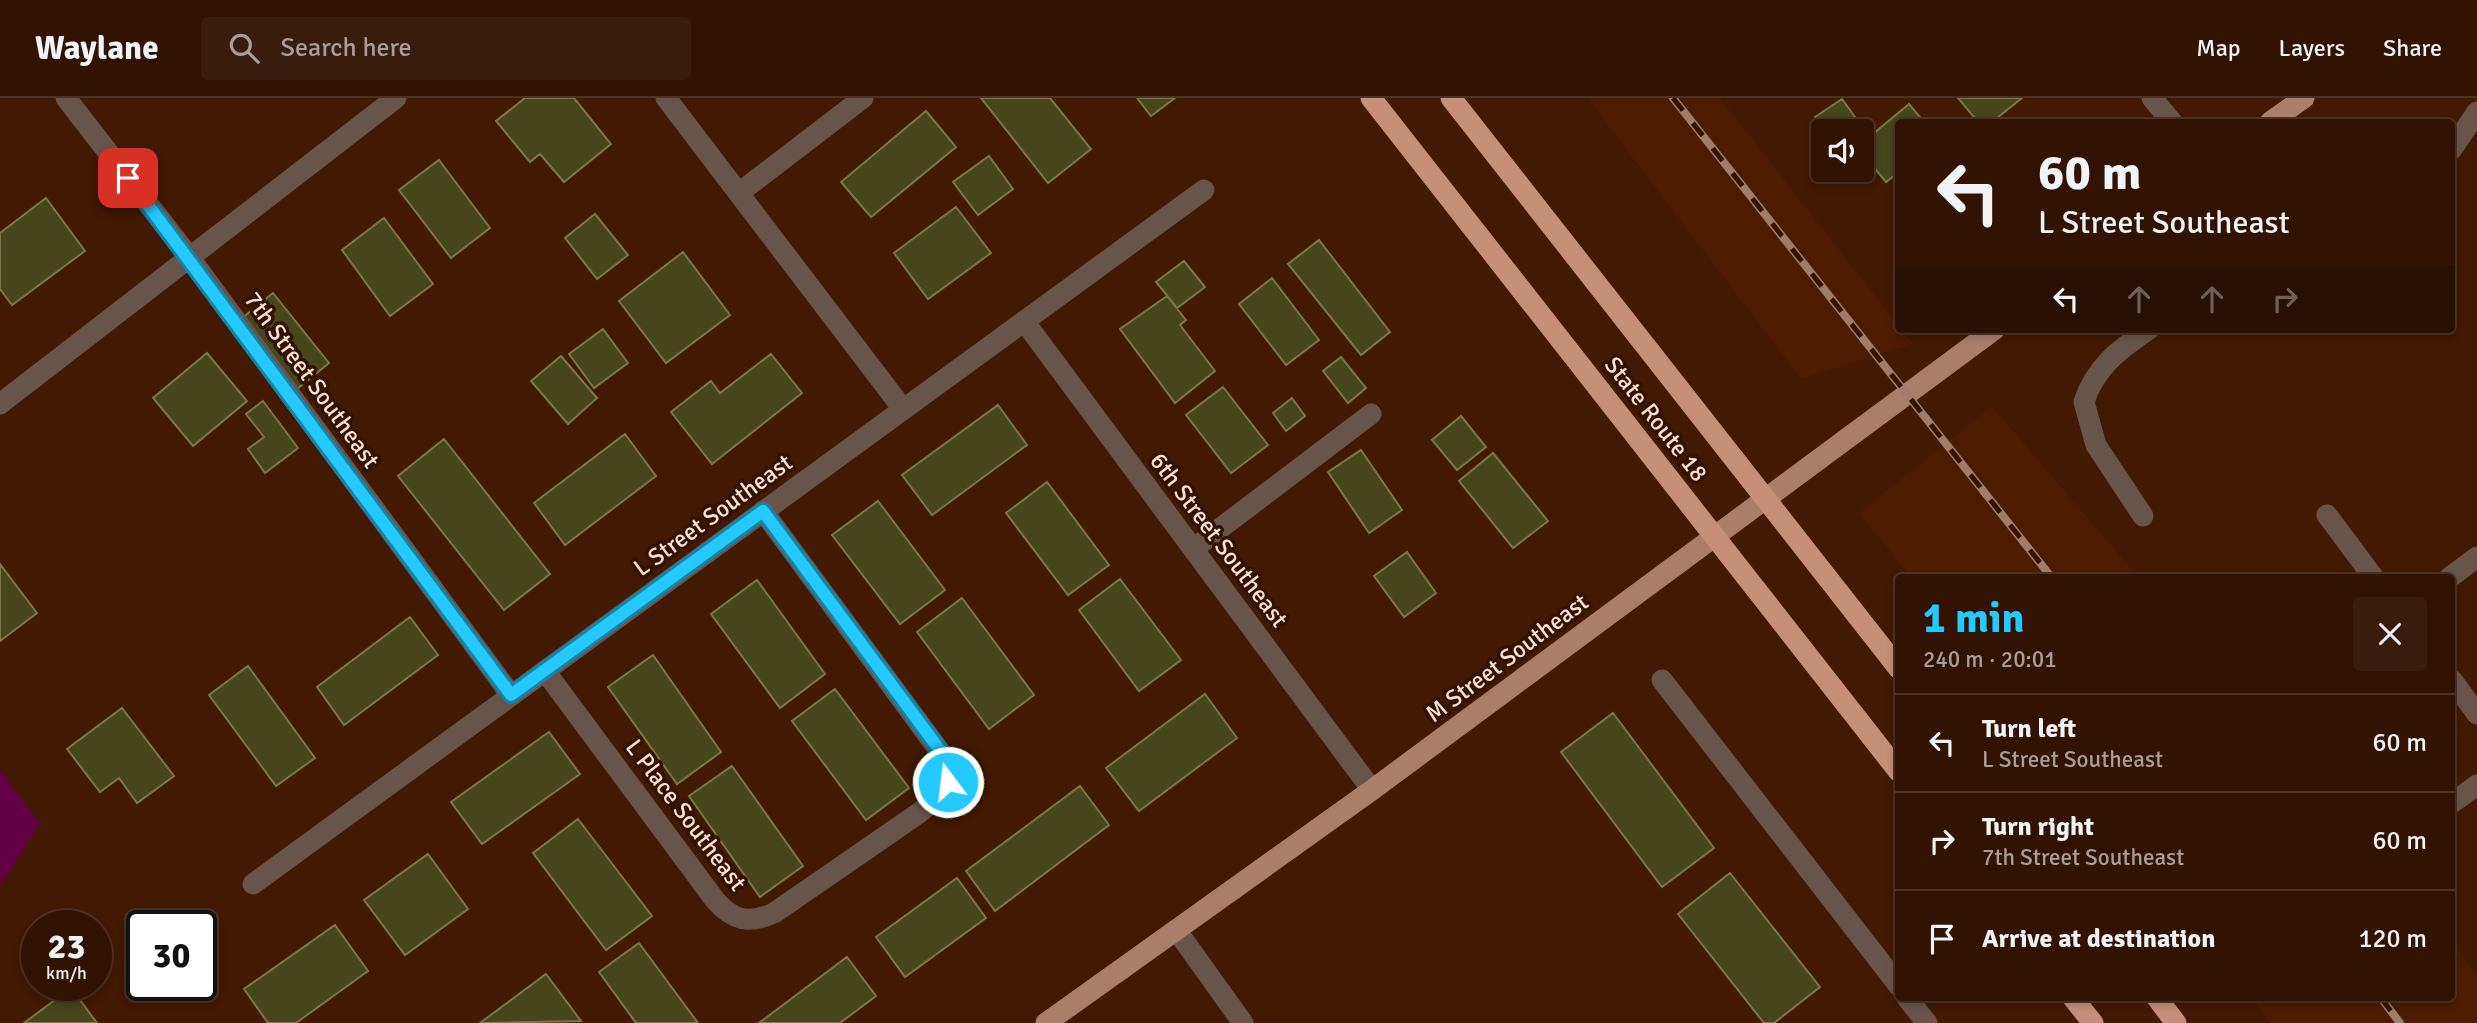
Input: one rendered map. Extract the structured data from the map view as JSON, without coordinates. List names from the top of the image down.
{
  "streets": {
    "highway": ["State Route 18"],
    "main road": ["M Street Southeast"],
    "street": [
      "7th Street Southeast",
      "L Street Southeast",
      "6th Street Southeast",
      "L Place Southeast"
    ]
  },
  "crossings": [
    ["7th Street Southeast", "L Street Southeast"],
    ["L Street Southeast", "6th Street Southeast"],
    ["L Street Southeast", "L Place Southeast"],
    ["6th Street Southeast", "M Street Southeast"]
  ],
  "page": {
    "header": "Waylane",
    "search": "Search here",
    "nav": ["Map", "Layers", "Share"],
    "turn": ["60 m", "L Street Southeast"],
    "heading": ["1 min", "240 m · 20:01"],
    "list": [
      {
        "name": "Turn left",
        "note": "L Street Southeast",
        "value": "60 m"
      },
      {
        "name": "Turn right",
        "note": "7th Street Southeast",
        "value": "60 m"
      },
      {
        "name": "Arrive at destination",
        "value": "120 m"
      }
    ],
    "speed": "23 km/h",
    "limit": "30"
  }
}
